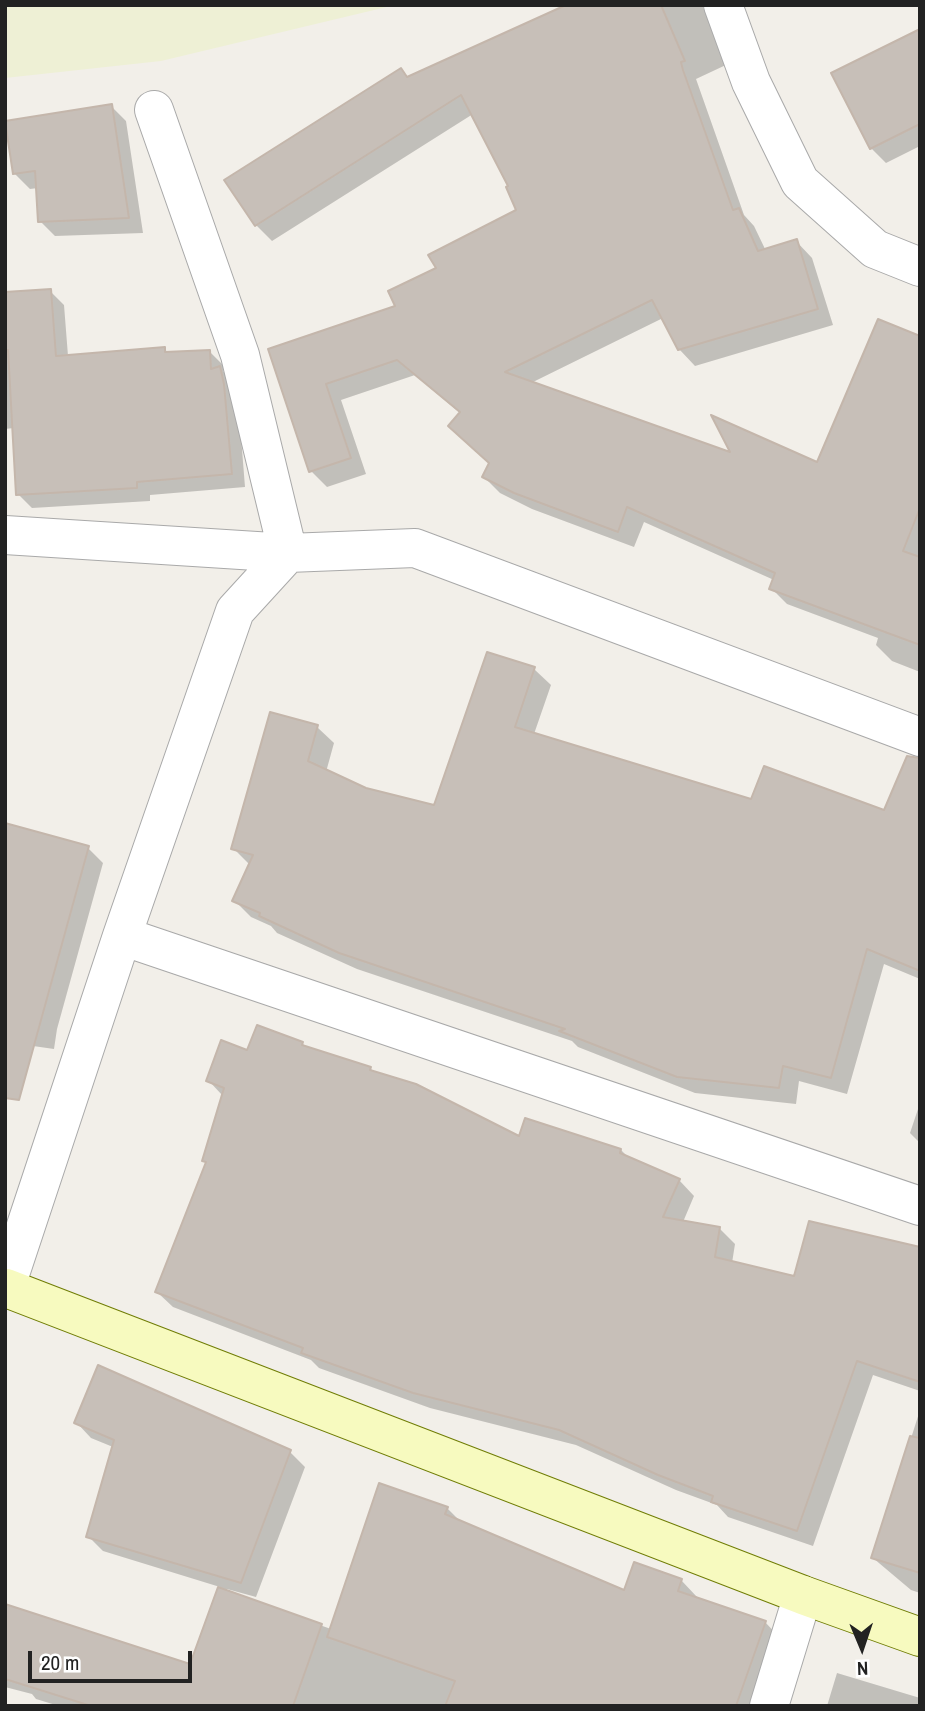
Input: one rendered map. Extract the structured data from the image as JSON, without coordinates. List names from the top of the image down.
{
  "scale_bar": "20 m",
  "north": "bottom"
}
